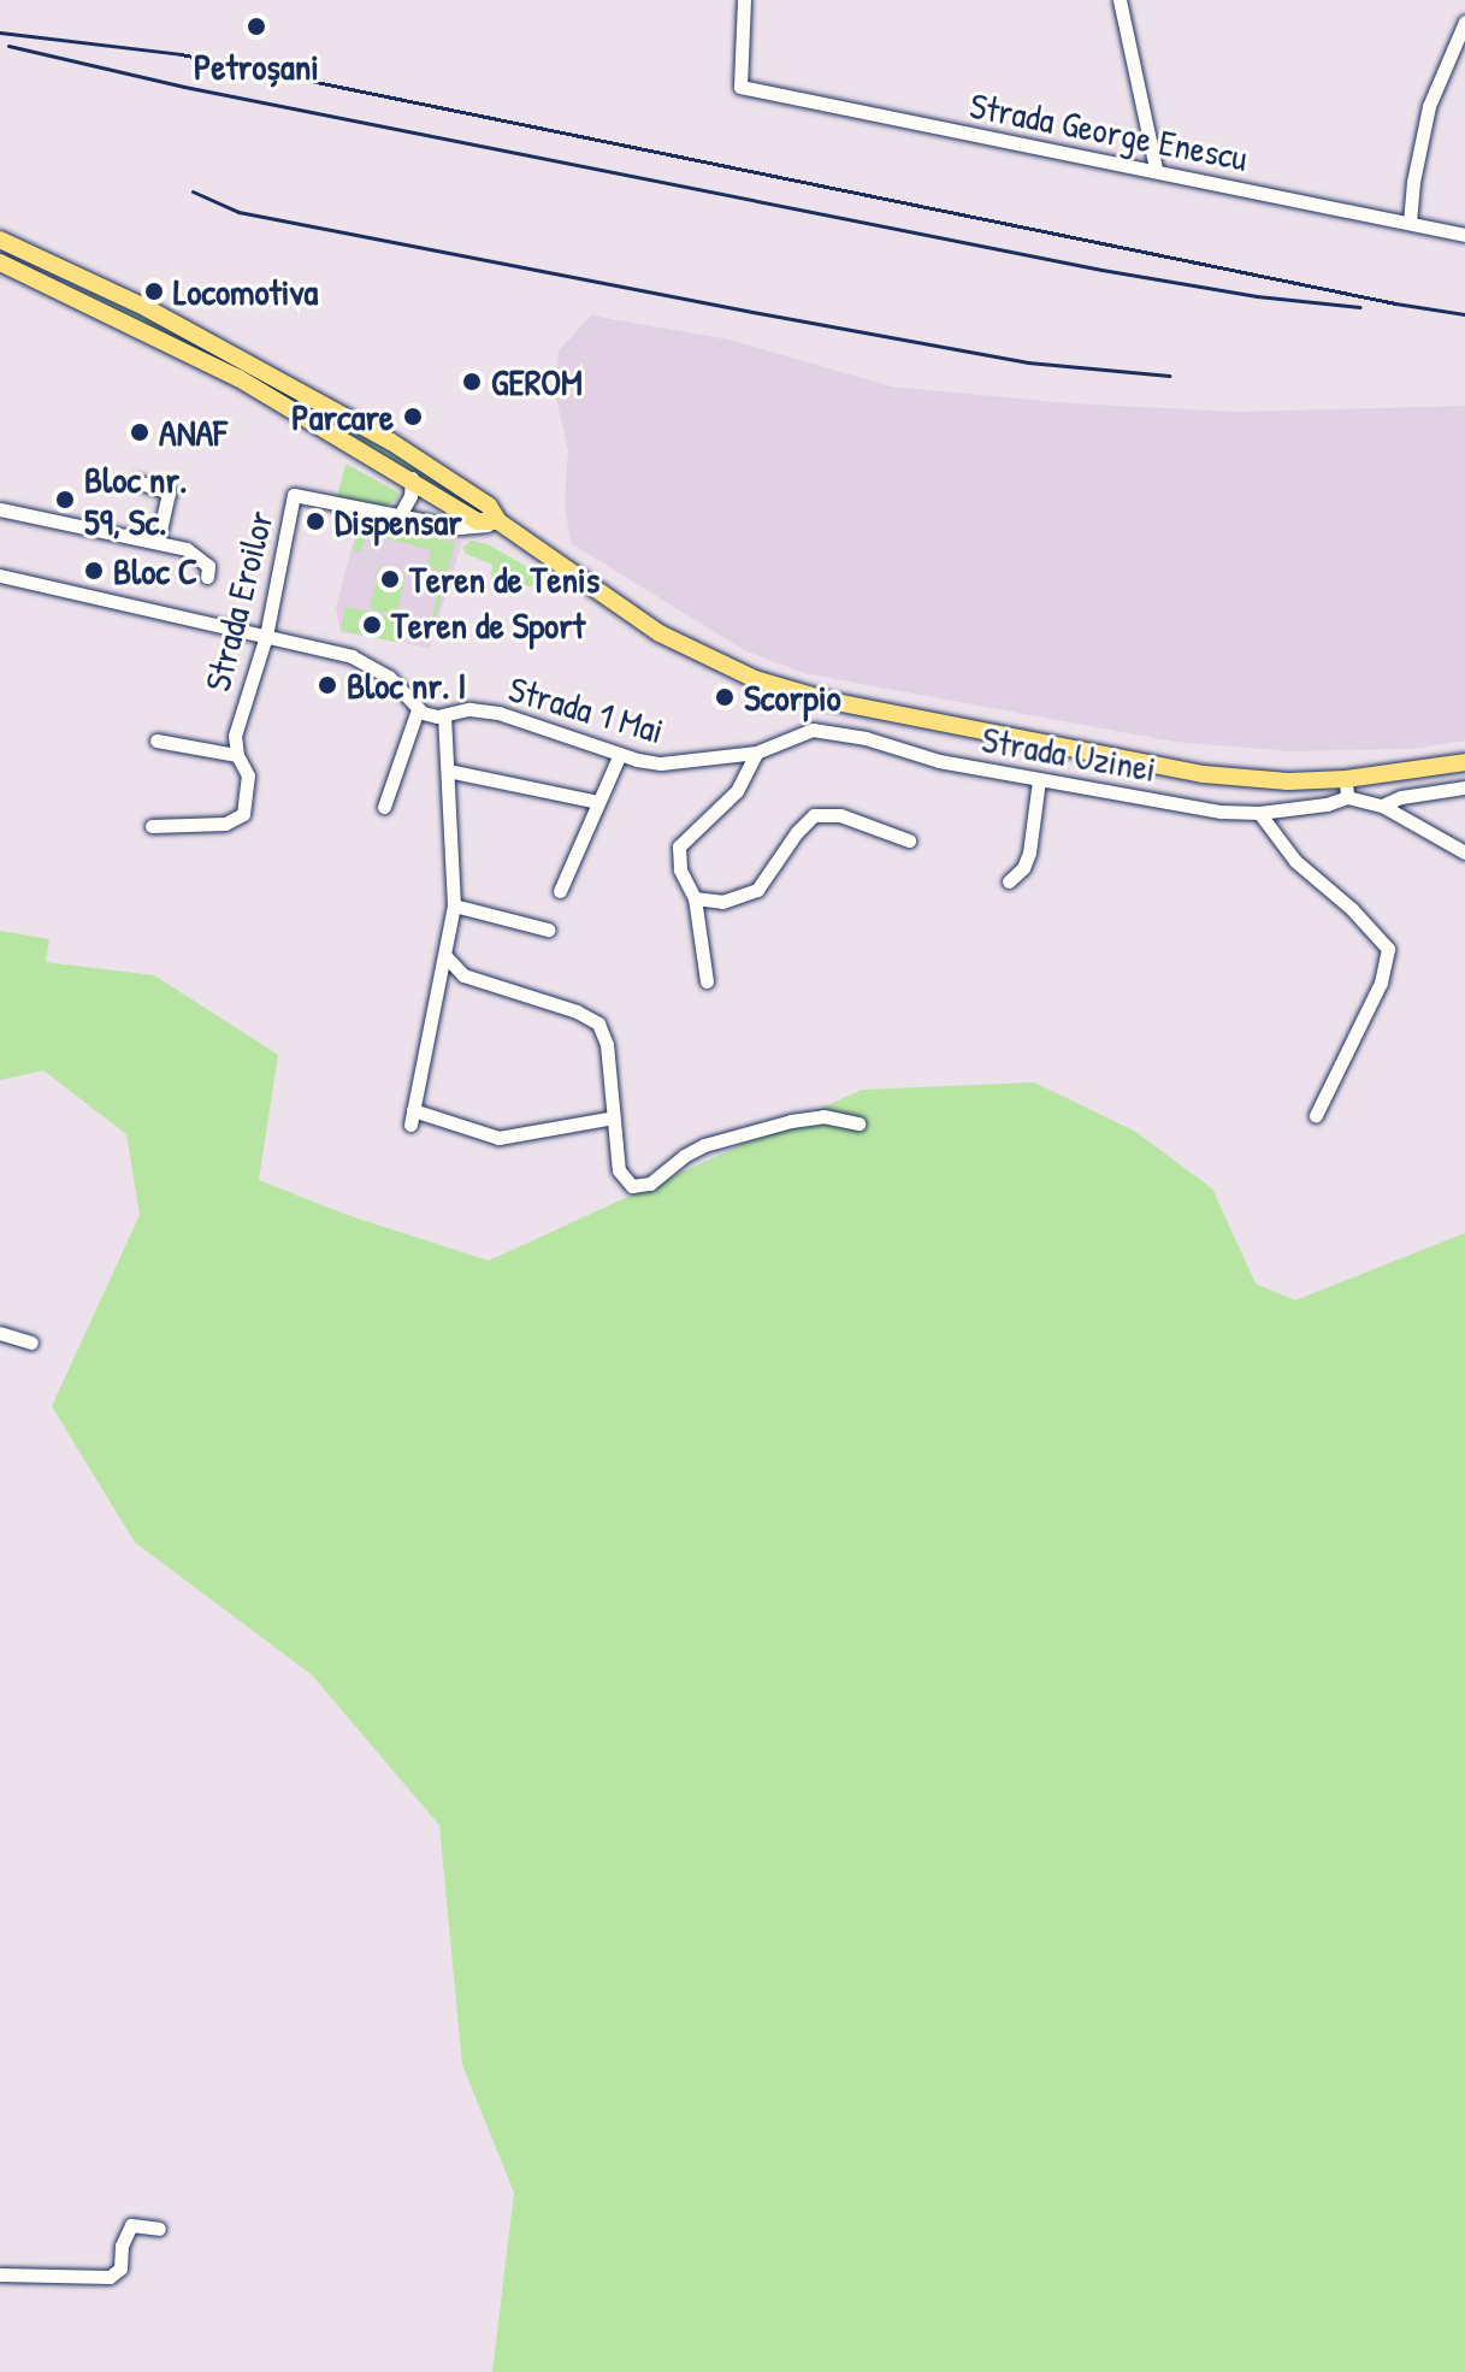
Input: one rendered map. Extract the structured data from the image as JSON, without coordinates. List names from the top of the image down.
{
  "streets": {
    "street": [
      "Strada George Enescu",
      "Strada Eroilor",
      "Strada 1 Mai",
      "Strada Uzinei"
    ]
  },
  "crossings": [
    ["Strada 1 Mai", "Strada Uzinei"]
  ],
  "places": [
    "Petroșani",
    "Locomotiva",
    "GEROM",
    "Parcare",
    "ANAF",
    "Bloc nr. 59, Sc.",
    "Dispensar",
    "Bloc C",
    "Teren de Tenis",
    "Teren de Sport",
    "Bloc nr. I",
    "Scorpio"
  ]
}
